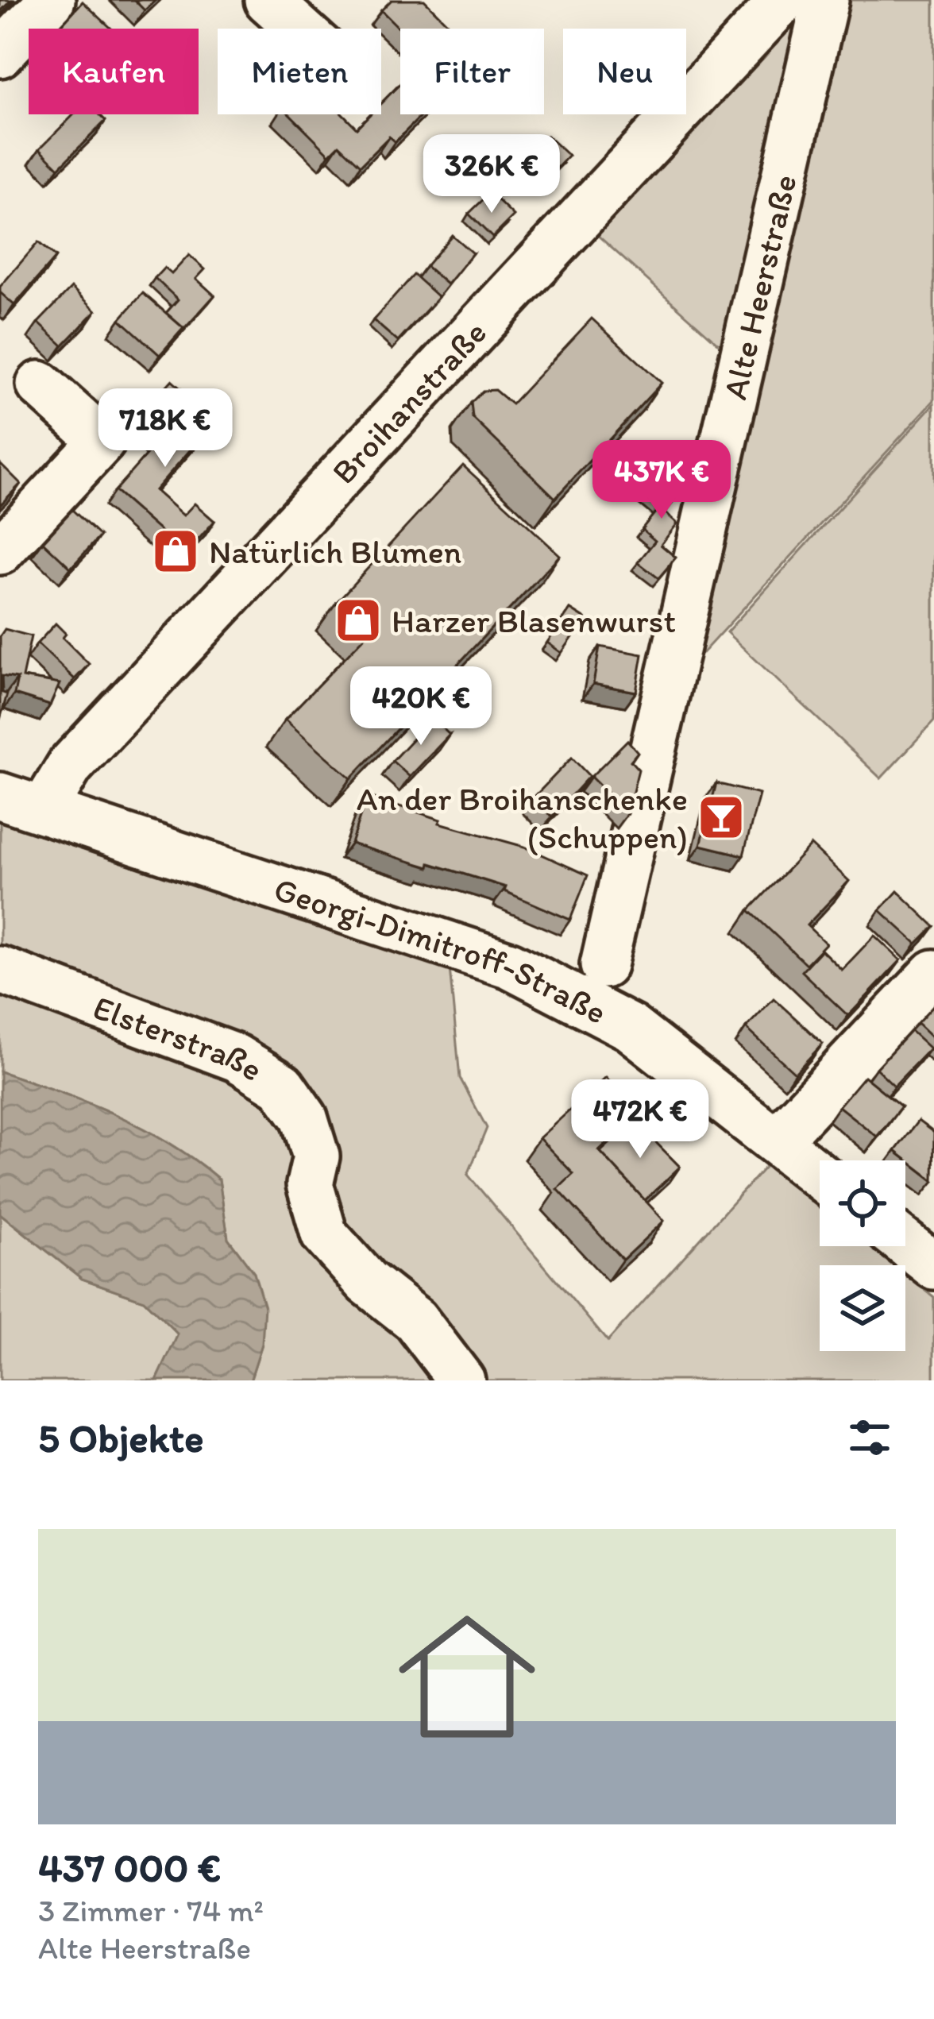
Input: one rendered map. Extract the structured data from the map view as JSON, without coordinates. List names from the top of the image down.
{
  "streets": {
    "street": [
      "Alte Heerstraße",
      "Broihanstraße",
      "Georgi-Dimitroff-Straße",
      "Elsterstraße"
    ]
  },
  "crossings": [
    ["Broihanstraße", "Georgi-Dimitroff-Straße"]
  ],
  "places": {
    "shop": ["Natürlich Blumen", "Harzer Blasenwurst"],
    "bar": ["An der Broihanschenke (Schuppen)"]
  },
  "page": {
    "chip": [
      "Kaufen",
      "Mieten",
      "Filter",
      "Neu"
    ],
    "price": [
      "326K €",
      "718K €",
      "437K €",
      "420K €",
      "472K €"
    ],
    "heading": "5 Objekte",
    "list": [
      {
        "name": "437 000 €",
        "note": "3 Zimmer · 74 m² · Alte Heerstraße"
      }
    ]
  }
}
